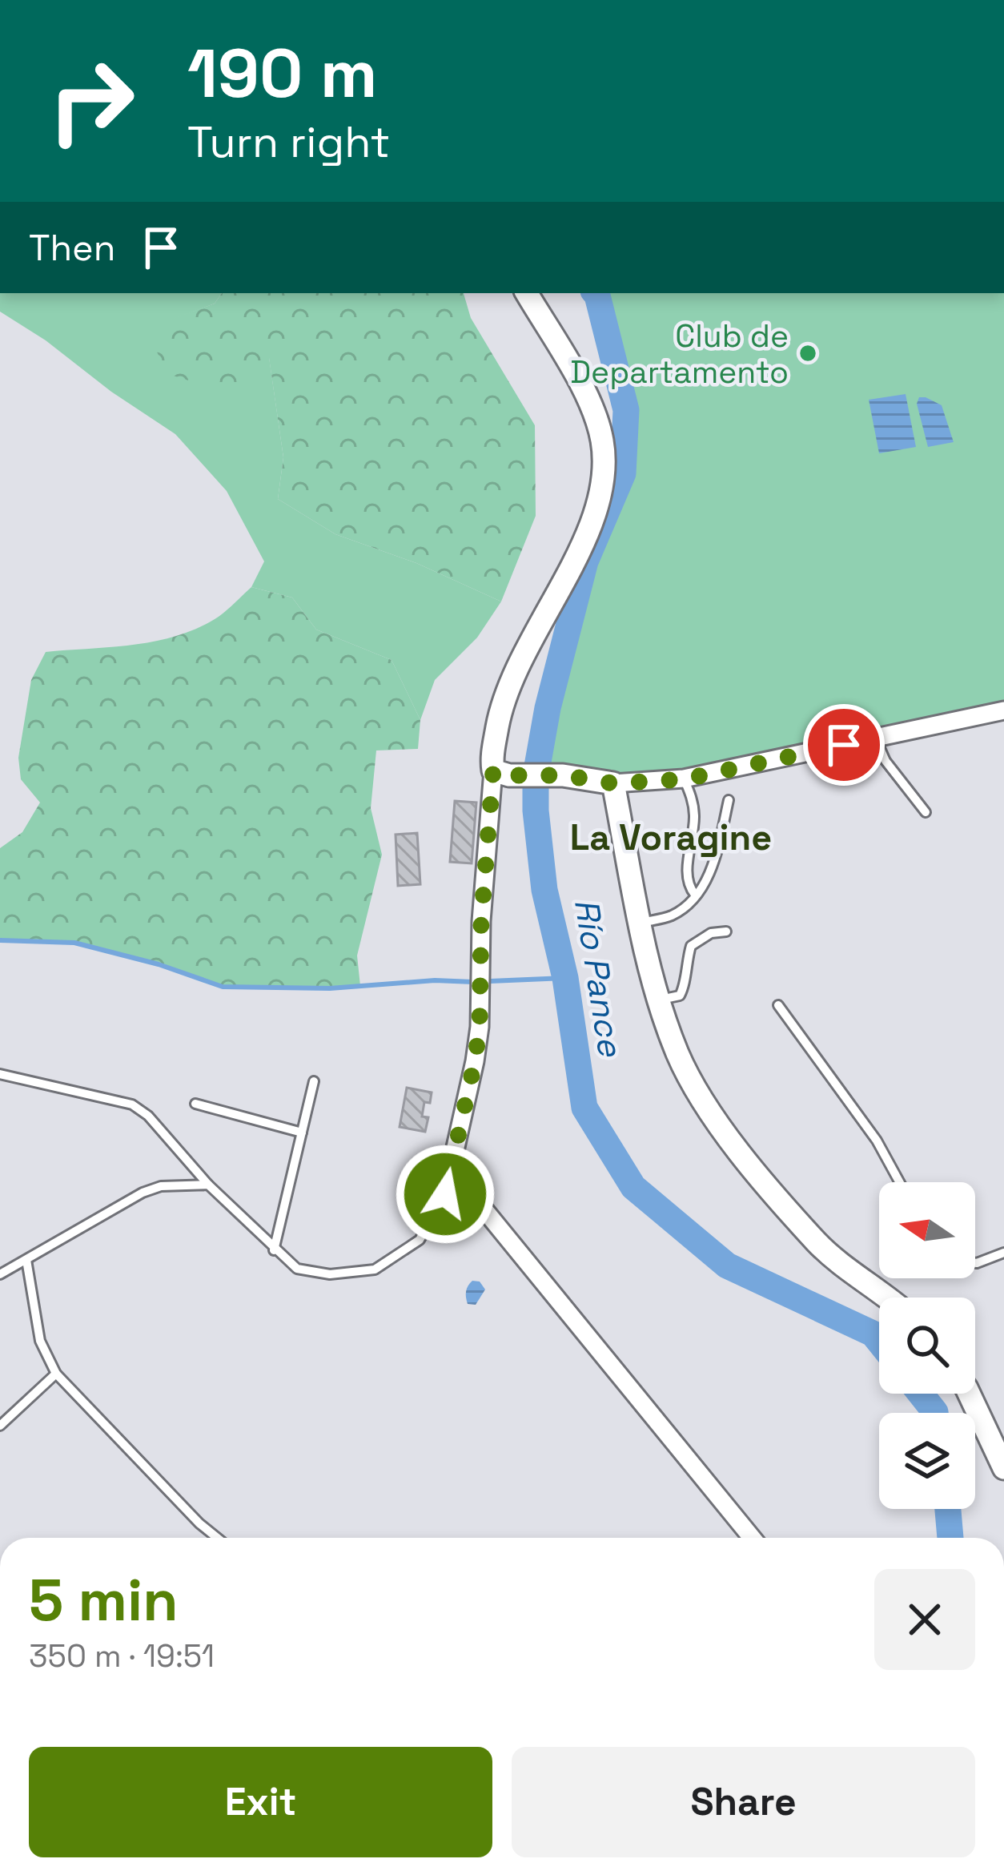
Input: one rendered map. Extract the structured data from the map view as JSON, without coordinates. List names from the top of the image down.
{
  "districts": ["La Voragine"],
  "water": ["Río Pance"],
  "places": ["Club de Departamento"],
  "north": "left",
  "page": {
    "turn": ["190 m", "Turn right"],
    "then": "Then",
    "heading": ["5 min", "350 m · 19:51"],
    "buttons": ["Exit", "Share"]
  }
}
